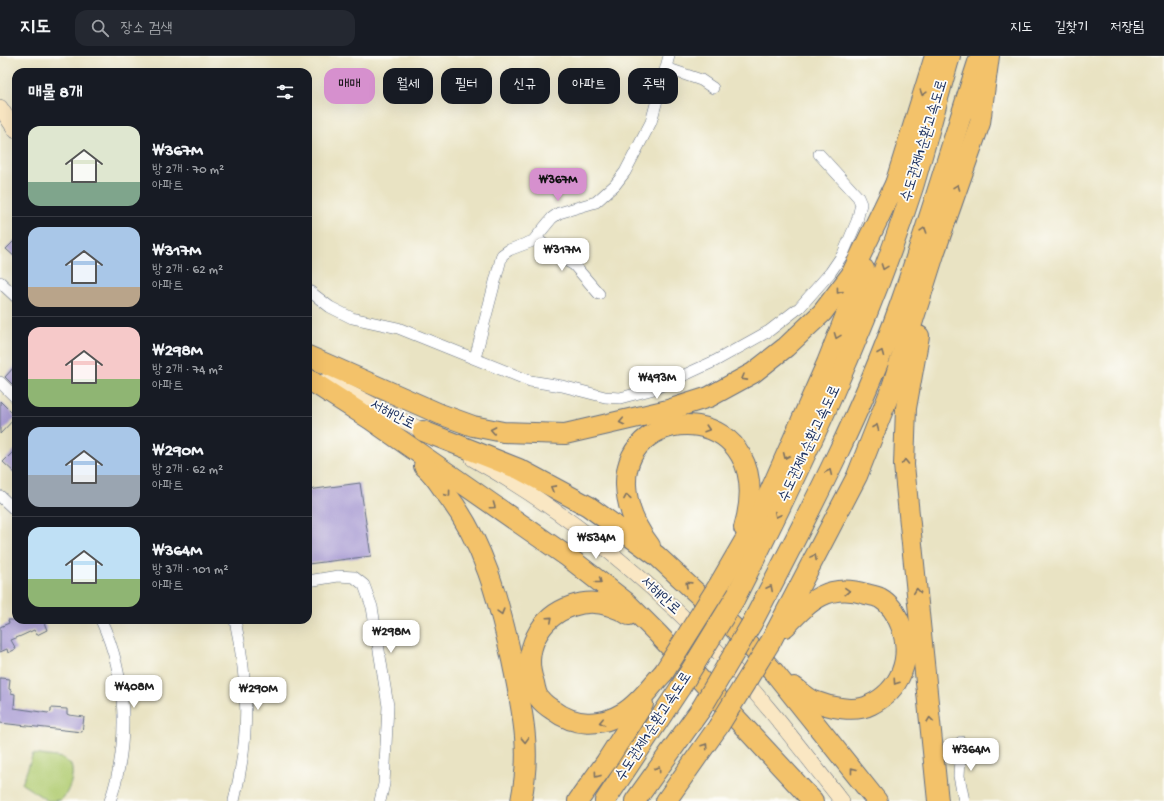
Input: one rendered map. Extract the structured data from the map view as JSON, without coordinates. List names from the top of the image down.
{
  "streets": {
    "highway": ["수도권제1순환고속도로"],
    "main road": ["서해안로"]
  },
  "page": {
    "header": "지도",
    "search": "장소 검색",
    "nav": ["지도", "길찾기", "저장됨"],
    "chip": [
      "매매",
      "월세",
      "필터",
      "신규",
      "아파트",
      "주택"
    ],
    "heading": "매물 8개",
    "list": [
      {
        "name": "₩367M",
        "note": "방 2개 · 70 m² · 아파트"
      },
      {
        "name": "₩317M",
        "note": "방 2개 · 62 m² · 아파트"
      },
      {
        "name": "₩298M",
        "note": "방 2개 · 74 m² · 아파트"
      },
      {
        "name": "₩290M",
        "note": "방 2개 · 62 m² · 아파트"
      },
      {
        "name": "₩364M",
        "note": "방 3개 · 101 m² · 아파트"
      }
    ],
    "price": [
      "₩367M",
      "₩317M",
      "₩493M",
      "₩534M",
      "₩298M",
      "₩408M",
      "₩290M",
      "₩364M"
    ]
  }
}
